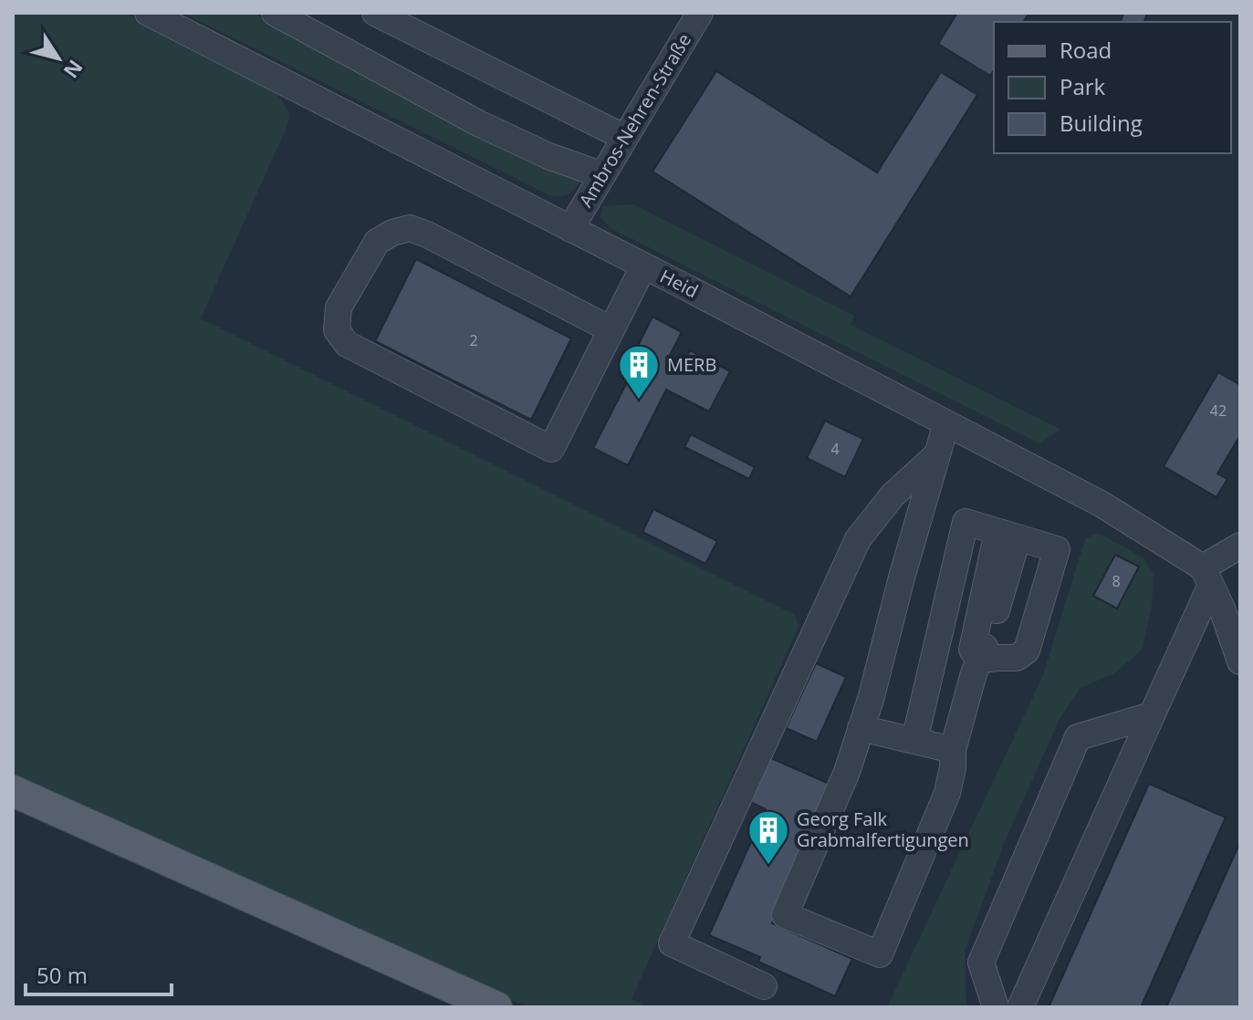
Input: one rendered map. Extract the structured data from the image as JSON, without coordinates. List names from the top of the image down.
{
  "streets": {
    "street": ["Ambros-Nehren-Straße", "Heid"]
  },
  "crossings": [
    ["Ambros-Nehren-Straße", "Heid"]
  ],
  "places": {
    "building": ["MERB", "Georg Falk Grabmalfertigungen"]
  },
  "house_numbers": [
    "2",
    "42",
    "4",
    "8"
  ],
  "legend": ["Road", "Park", "Building"],
  "scale_bar": "50 m",
  "north": "bottom right"
}
